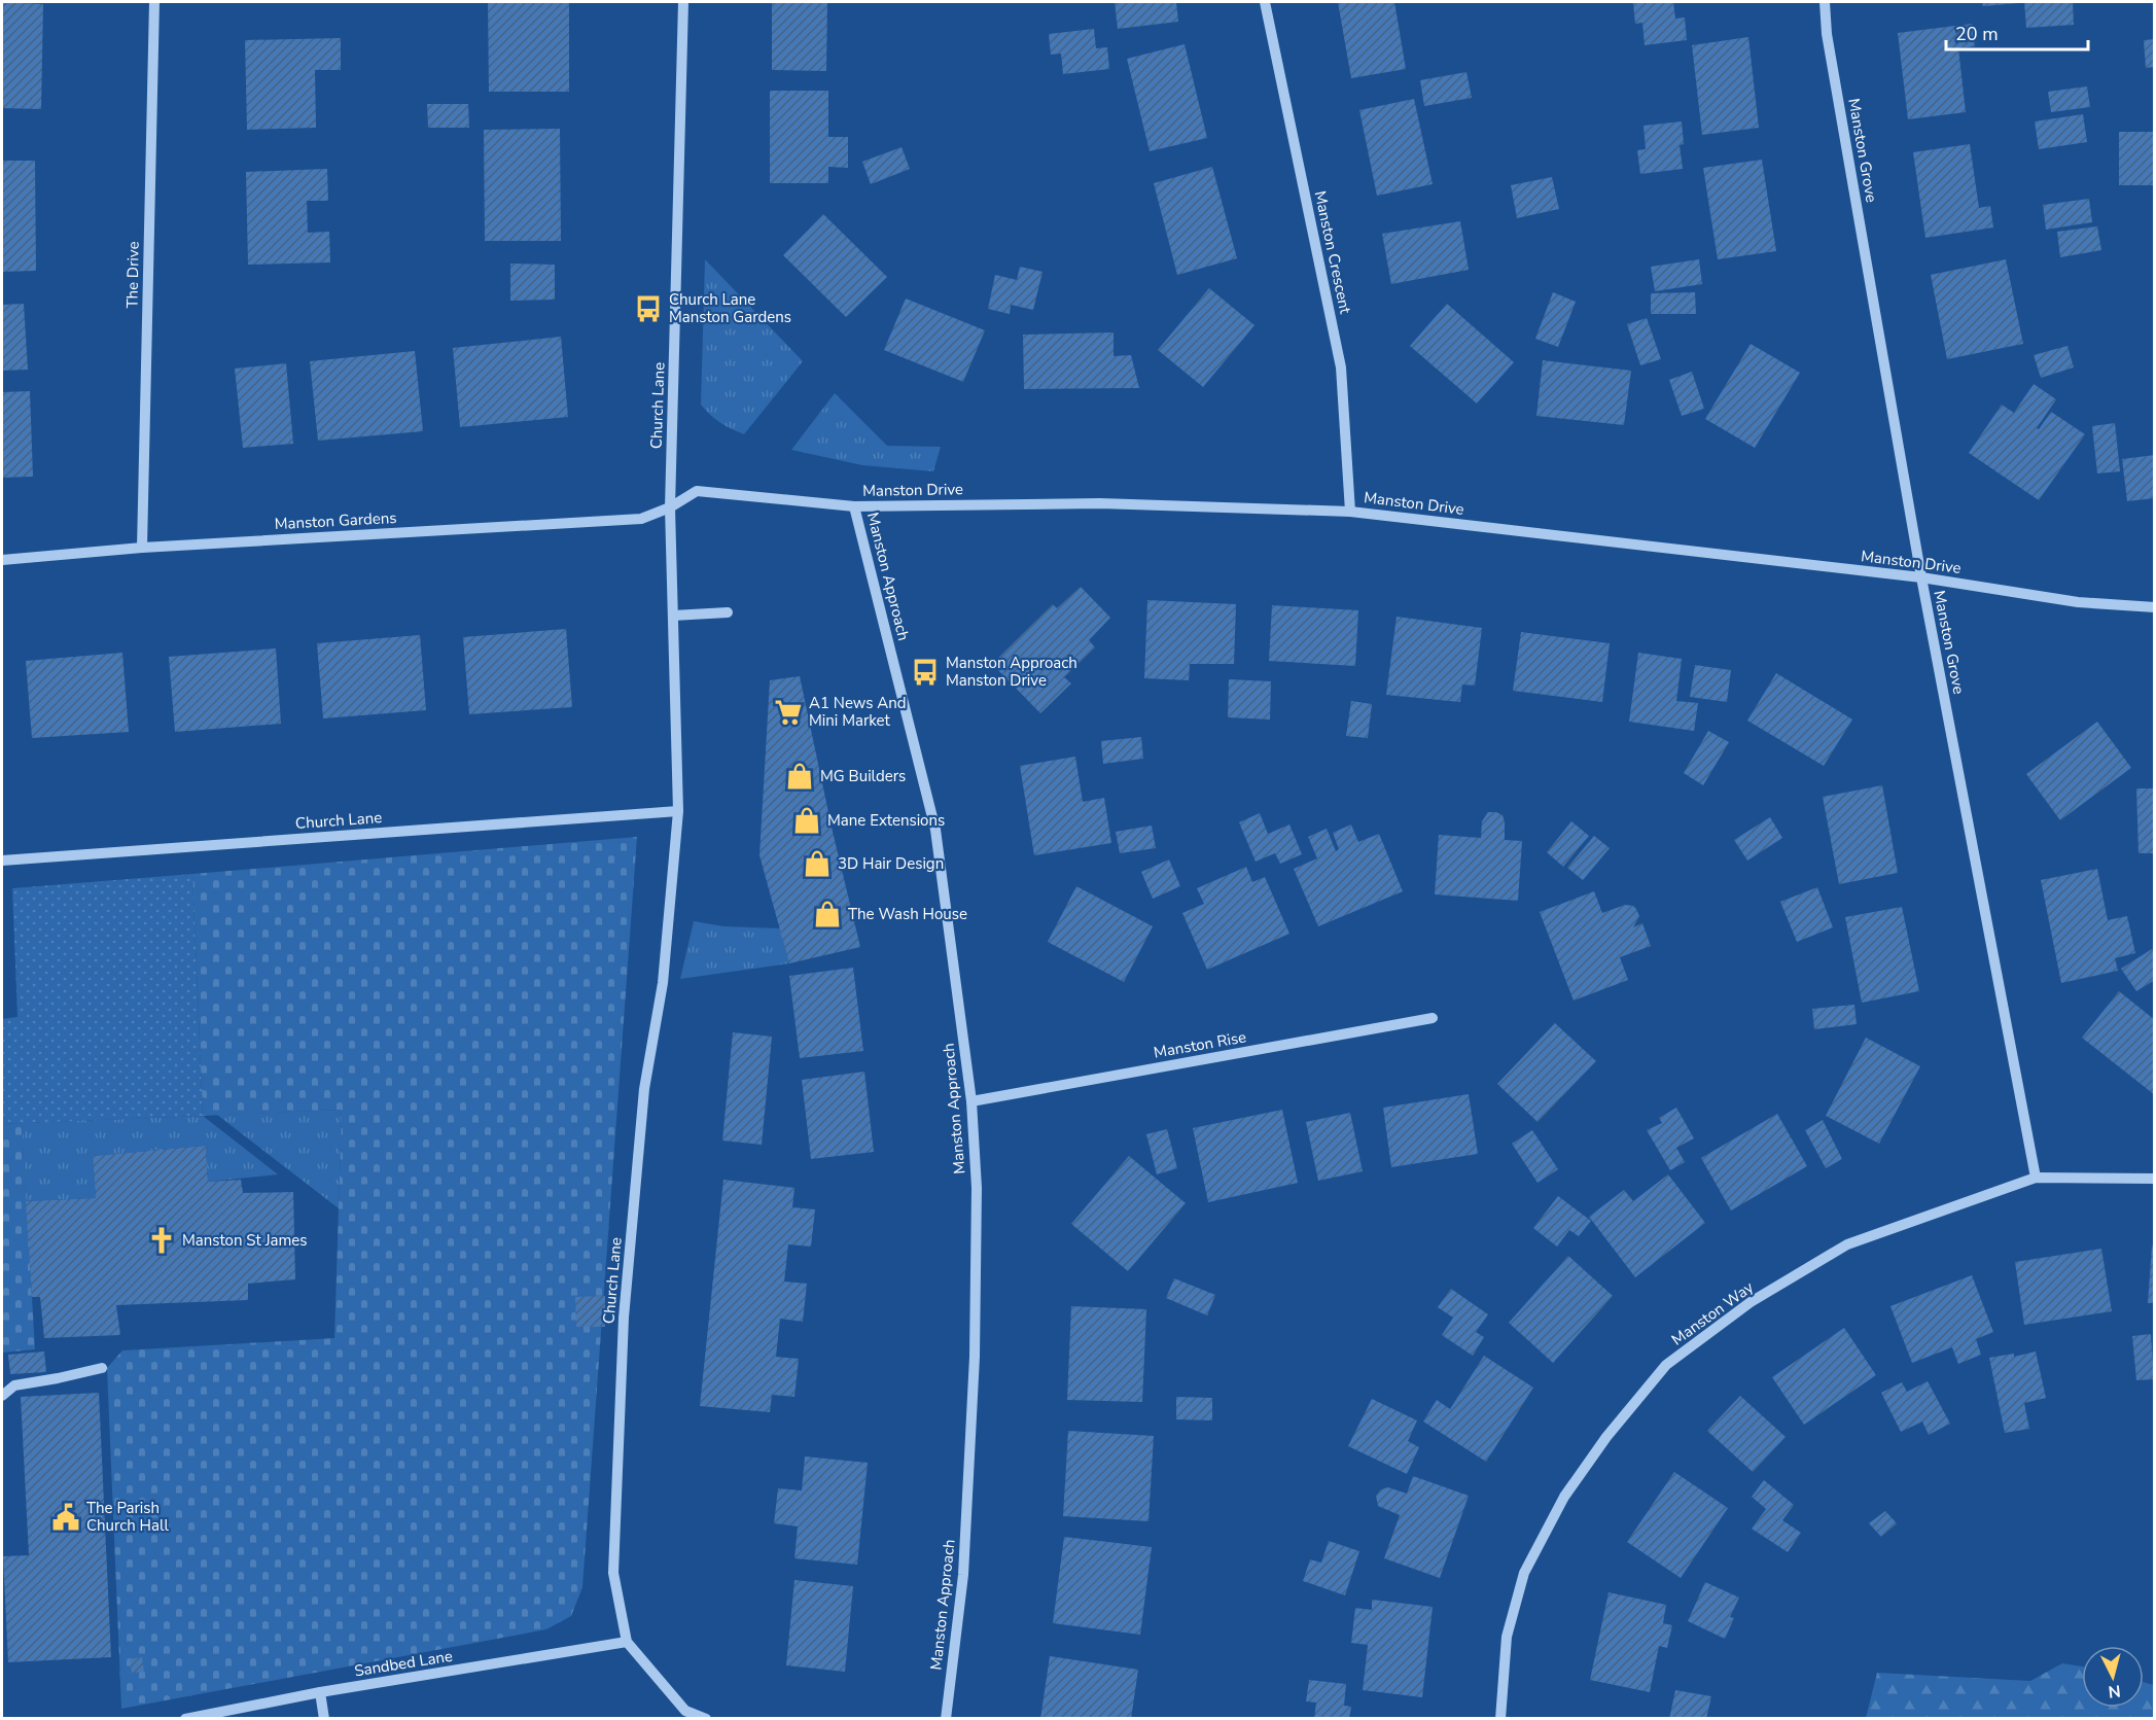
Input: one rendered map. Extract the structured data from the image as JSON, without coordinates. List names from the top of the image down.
{
  "streets": {
    "street": [
      "Manston Grove",
      "Manston Crescent",
      "The Drive",
      "Church Lane",
      "Manston Drive",
      "Manston Gardens",
      "Manston Approach",
      "Manston Rise",
      "Manston Way",
      "Sandbed Lane"
    ]
  },
  "crossings": [
    ["Manston Grove", "Manston Drive"],
    ["Manston Grove", "Manston Way"],
    ["Manston Crescent", "Manston Drive"],
    ["The Drive", "Manston Gardens"],
    ["Church Lane", "Manston Drive"],
    ["Church Lane", "Manston Gardens"],
    ["Church Lane", "Sandbed Lane"],
    ["Manston Drive", "Manston Gardens"],
    ["Manston Drive", "Manston Approach"],
    ["Manston Approach", "Manston Rise"]
  ],
  "places": {
    "bus stop": ["Church Lane Manston Gardens", "Manston Approach Manston Drive"],
    "supermarket": ["A1 News And Mini Market"],
    "shop": [
      "MG Builders",
      "Mane Extensions",
      "3D Hair Design",
      "The Wash House"
    ],
    "church": ["Manston St James"],
    "public building": ["The Parish Church Hall"]
  },
  "scale_bar": "20 m",
  "north": "bottom"
}
